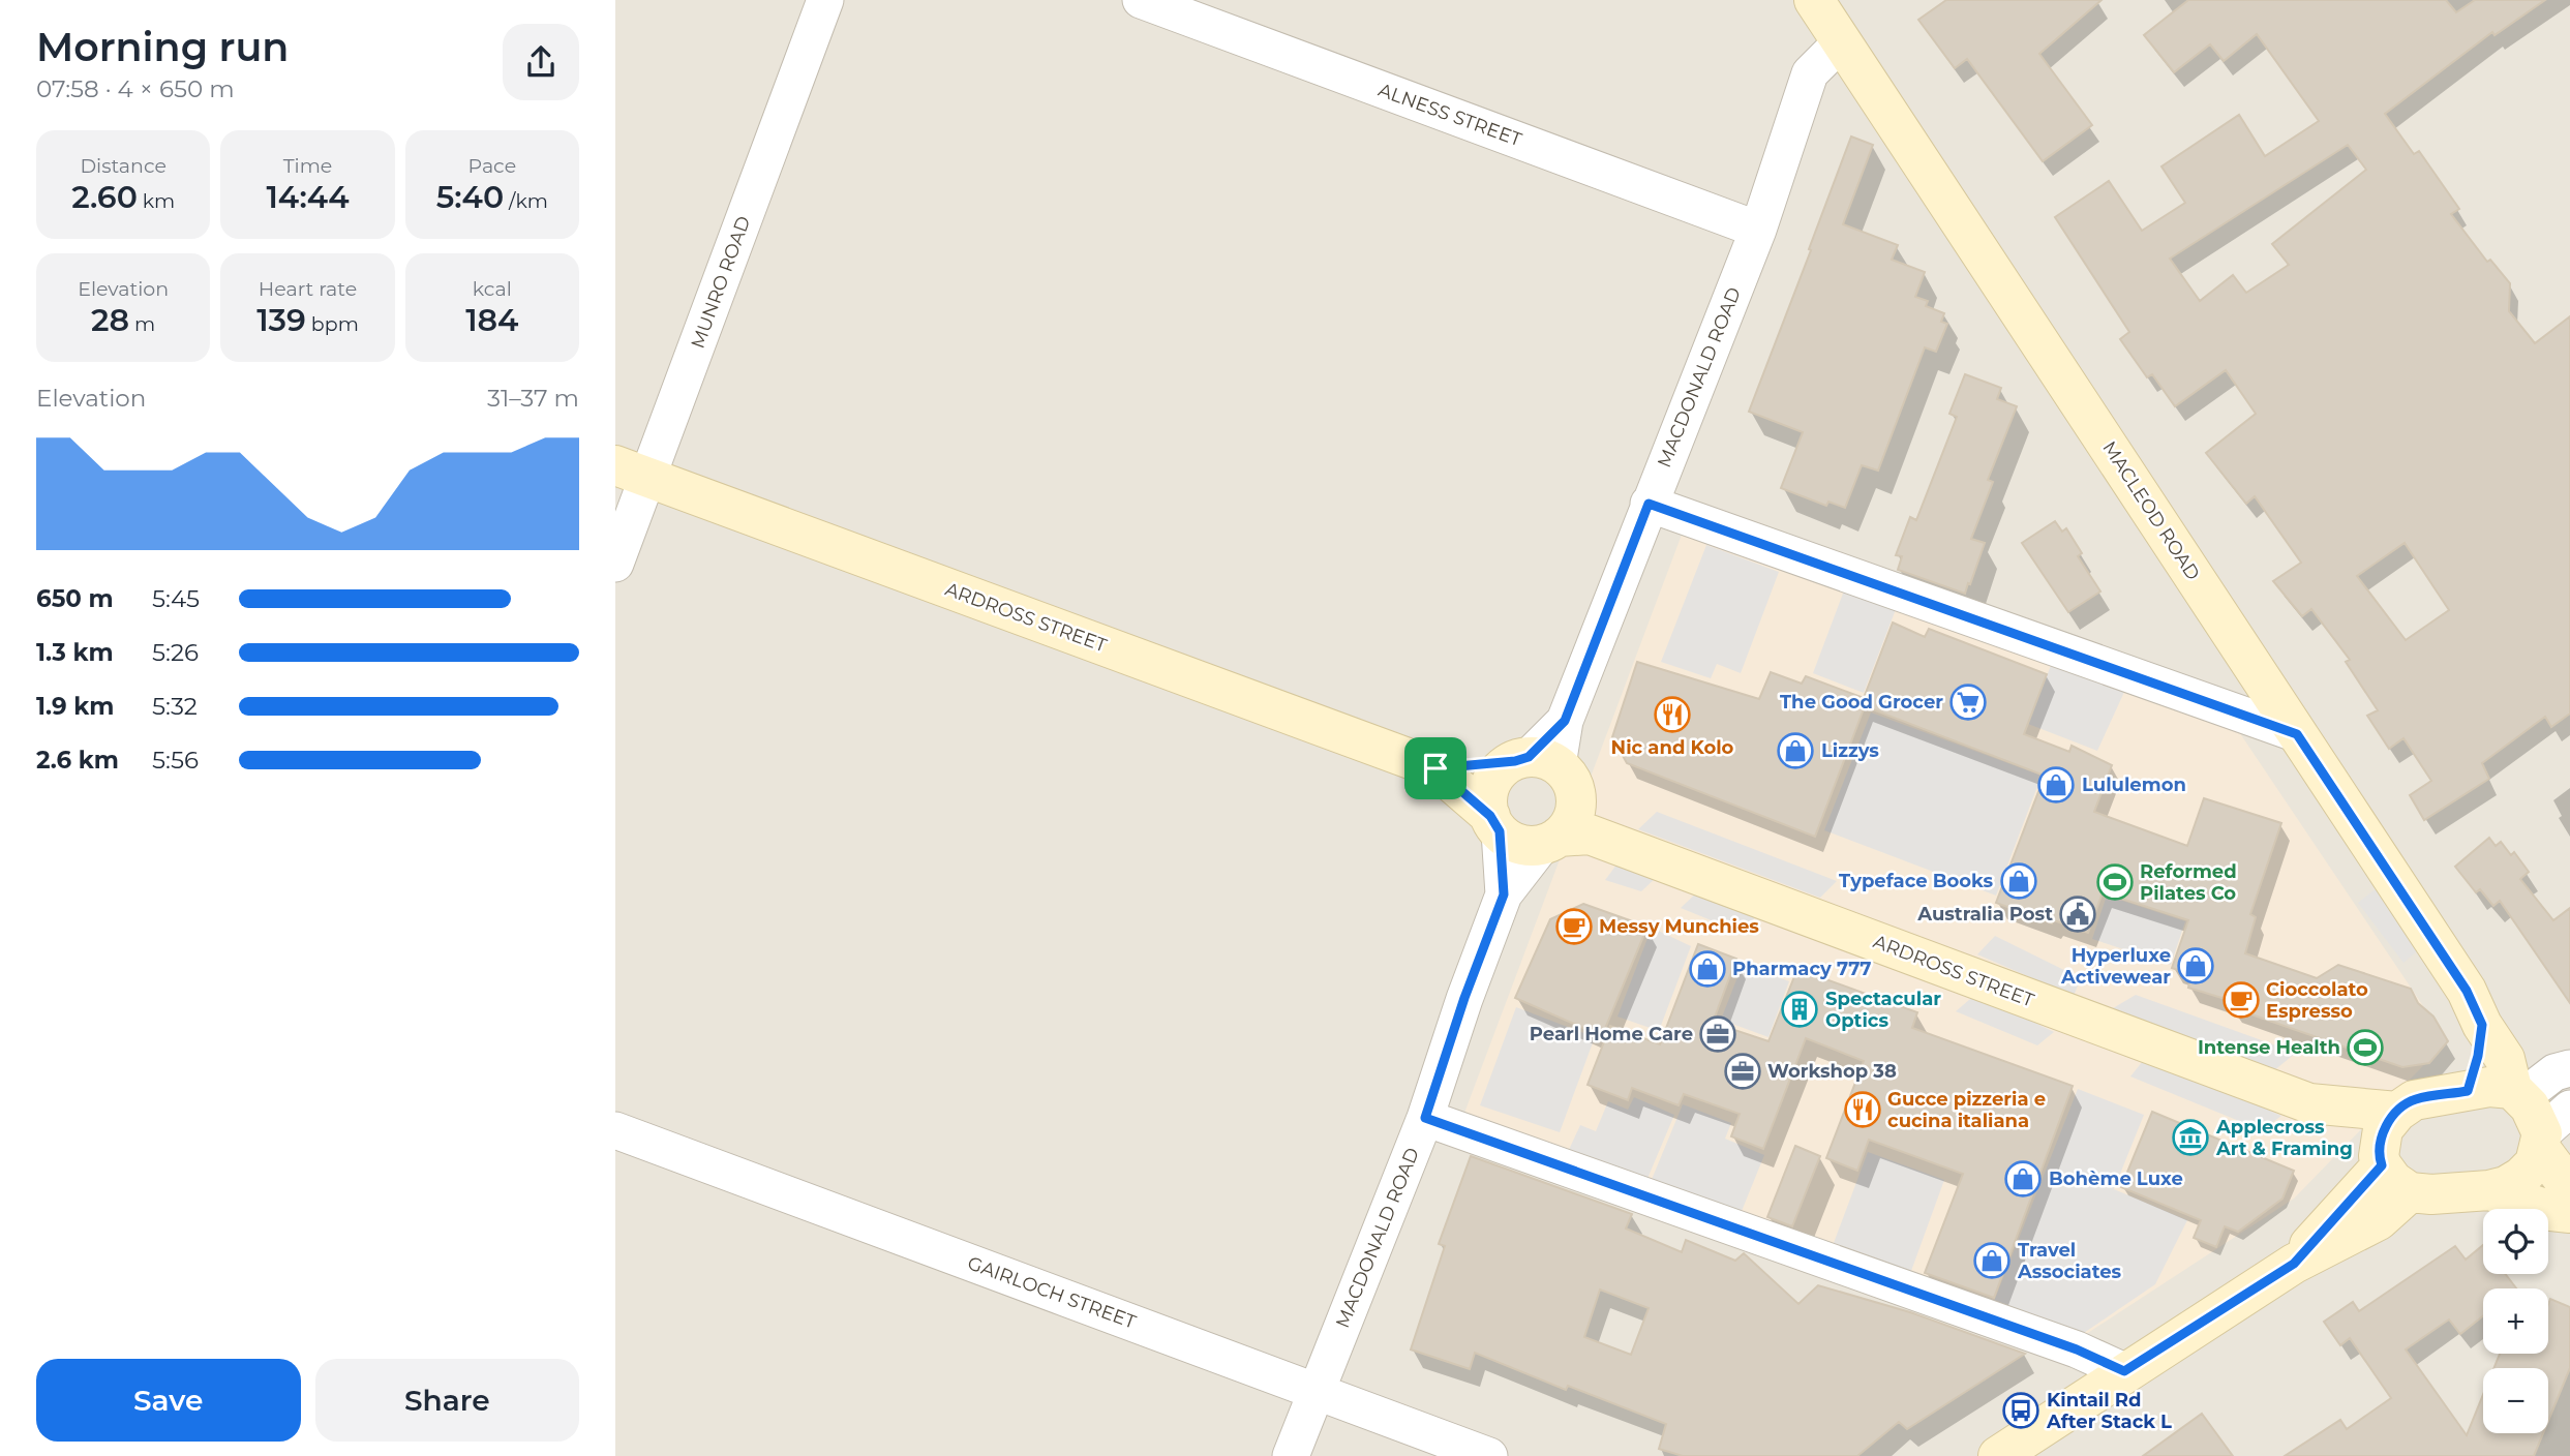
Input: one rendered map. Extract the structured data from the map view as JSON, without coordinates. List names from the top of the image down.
{
  "streets": {
    "street": [
      "ALNESS STREET",
      "MUNRO ROAD",
      "MACDONALD ROAD",
      "MACLEOD ROAD",
      "ARDROSS STREET",
      "GAIRLOCH STREET"
    ]
  },
  "crossings": [
    ["ALNESS STREET", "MACDONALD ROAD"],
    ["MUNRO ROAD", "ARDROSS STREET"],
    ["MACDONALD ROAD", "MACLEOD ROAD"],
    ["MACDONALD ROAD", "ARDROSS STREET"],
    ["MACDONALD ROAD", "GAIRLOCH STREET"],
    ["MACLEOD ROAD", "ARDROSS STREET"]
  ],
  "places": {
    "supermarket": ["The Good Grocer"],
    "restaurant": ["Nic and Kolo", "Gucce pizzeria e cucina italiana"],
    "shop": [
      "Lizzys",
      "Lululemon",
      "Typeface Books",
      "Hyperluxe Activewear",
      "Pharmacy 777",
      "Bohème Luxe",
      "Travel Associates"
    ],
    "sports": ["Reformed Pilates Co", "Intense Health"],
    "public building": ["Australia Post"],
    "cafe": ["Messy Munchies", "Cioccolato Espresso"],
    "building": ["Spectacular Optics"],
    "office": ["Pearl Home Care", "Workshop 38"],
    "museum": ["Applecross Art & Framing"],
    "bus stop": ["Kintail Rd After Stack L"]
  },
  "page": {
    "heading": ["Morning run", "07:58 · 4 × 650 m"],
    "stats": [
      ["Distance", "2.60 km"],
      ["Time", "14:44"],
      ["Pace", "5:40 /km"],
      ["Elevation", "28 m"],
      ["Heart rate", "139 bpm"],
      ["kcal", "184"]
    ],
    "chart": ["Elevation", "31–37 m"],
    "list": [
      {
        "name": "650 m",
        "note": "5:45"
      },
      {
        "name": "1.3 km",
        "note": "5:26"
      },
      {
        "name": "1.9 km",
        "note": "5:32"
      },
      {
        "name": "2.6 km",
        "note": "5:56"
      }
    ],
    "map_buttons": ["+", "−"],
    "buttons": ["Save", "Share"]
  }
}
